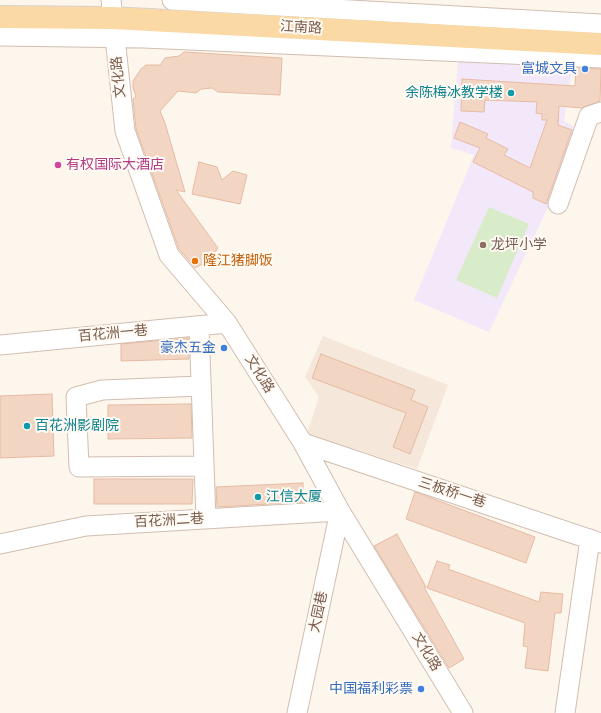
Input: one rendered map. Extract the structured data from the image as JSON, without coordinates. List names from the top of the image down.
{
  "streets": {
    "main road": ["江南路"],
    "street": [
      "文化路",
      "百花洲一巷",
      "三板桥一巷",
      "百花洲二巷",
      "大园巷"
    ]
  },
  "crossings": [
    ["江南路", "文化路"],
    ["文化路", "百花洲一巷"],
    ["文化路", "三板桥一巷"],
    ["文化路", "百花洲二巷"],
    ["文化路", "大园巷"],
    ["百花洲二巷", "大园巷"]
  ],
  "places": [
    "富城文具",
    "余陈梅冰教学楼",
    "有权国际大酒店",
    "龙坪小学",
    "隆江猪脚饭",
    "豪杰五金",
    "百花洲影剧院",
    "江信大厦",
    "中国福利彩票"
  ]
}
